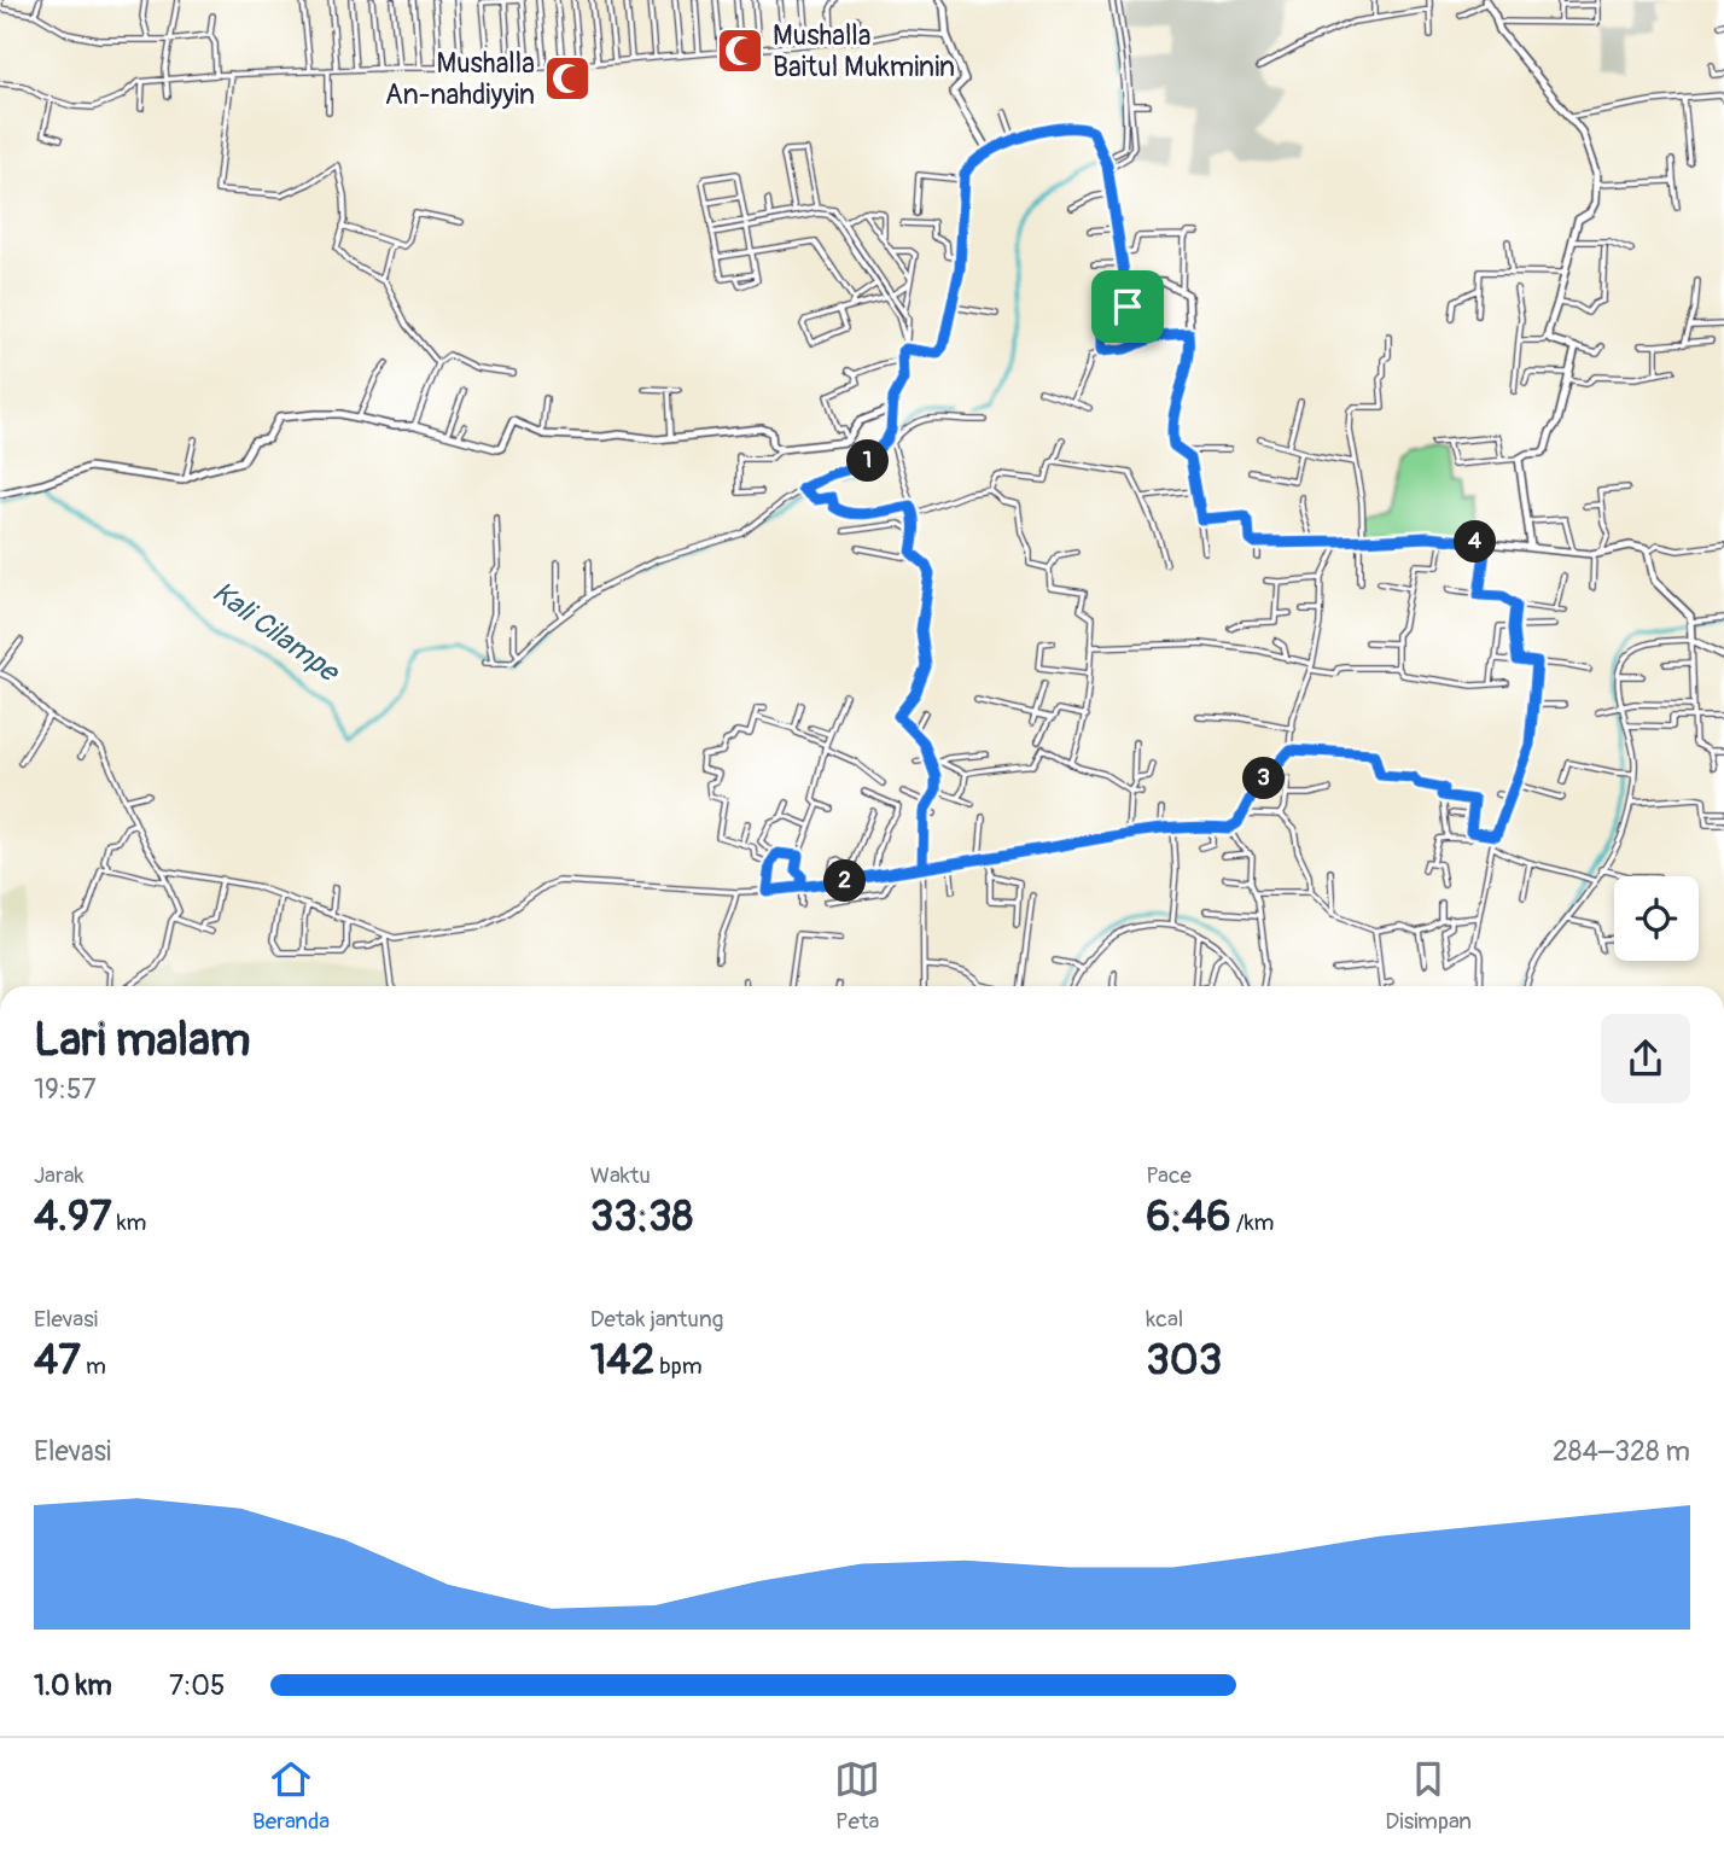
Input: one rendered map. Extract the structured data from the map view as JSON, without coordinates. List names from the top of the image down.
{
  "water": ["Kali Cilampe"],
  "places": {
    "mosque": ["Mushalla Baitul Mukminin", "Mushalla An-nahdiyyin"]
  },
  "page": {
    "pins": [
      "1",
      "4",
      "3",
      "2"
    ],
    "heading": ["Lari malam", "19:57"],
    "stats": [
      ["Jarak", "4.97 km"],
      ["Waktu", "33:38"],
      ["Pace", "6:46 /km"],
      ["Elevasi", "47 m"],
      ["Detak jantung", "142 bpm"],
      ["kcal", "303"]
    ],
    "chart": ["Elevasi", "284–328 m"],
    "list": [
      {
        "name": "1.0 km",
        "note": "7:05"
      }
    ],
    "tabs": ["Beranda", "Peta", "Disimpan"]
  }
}
